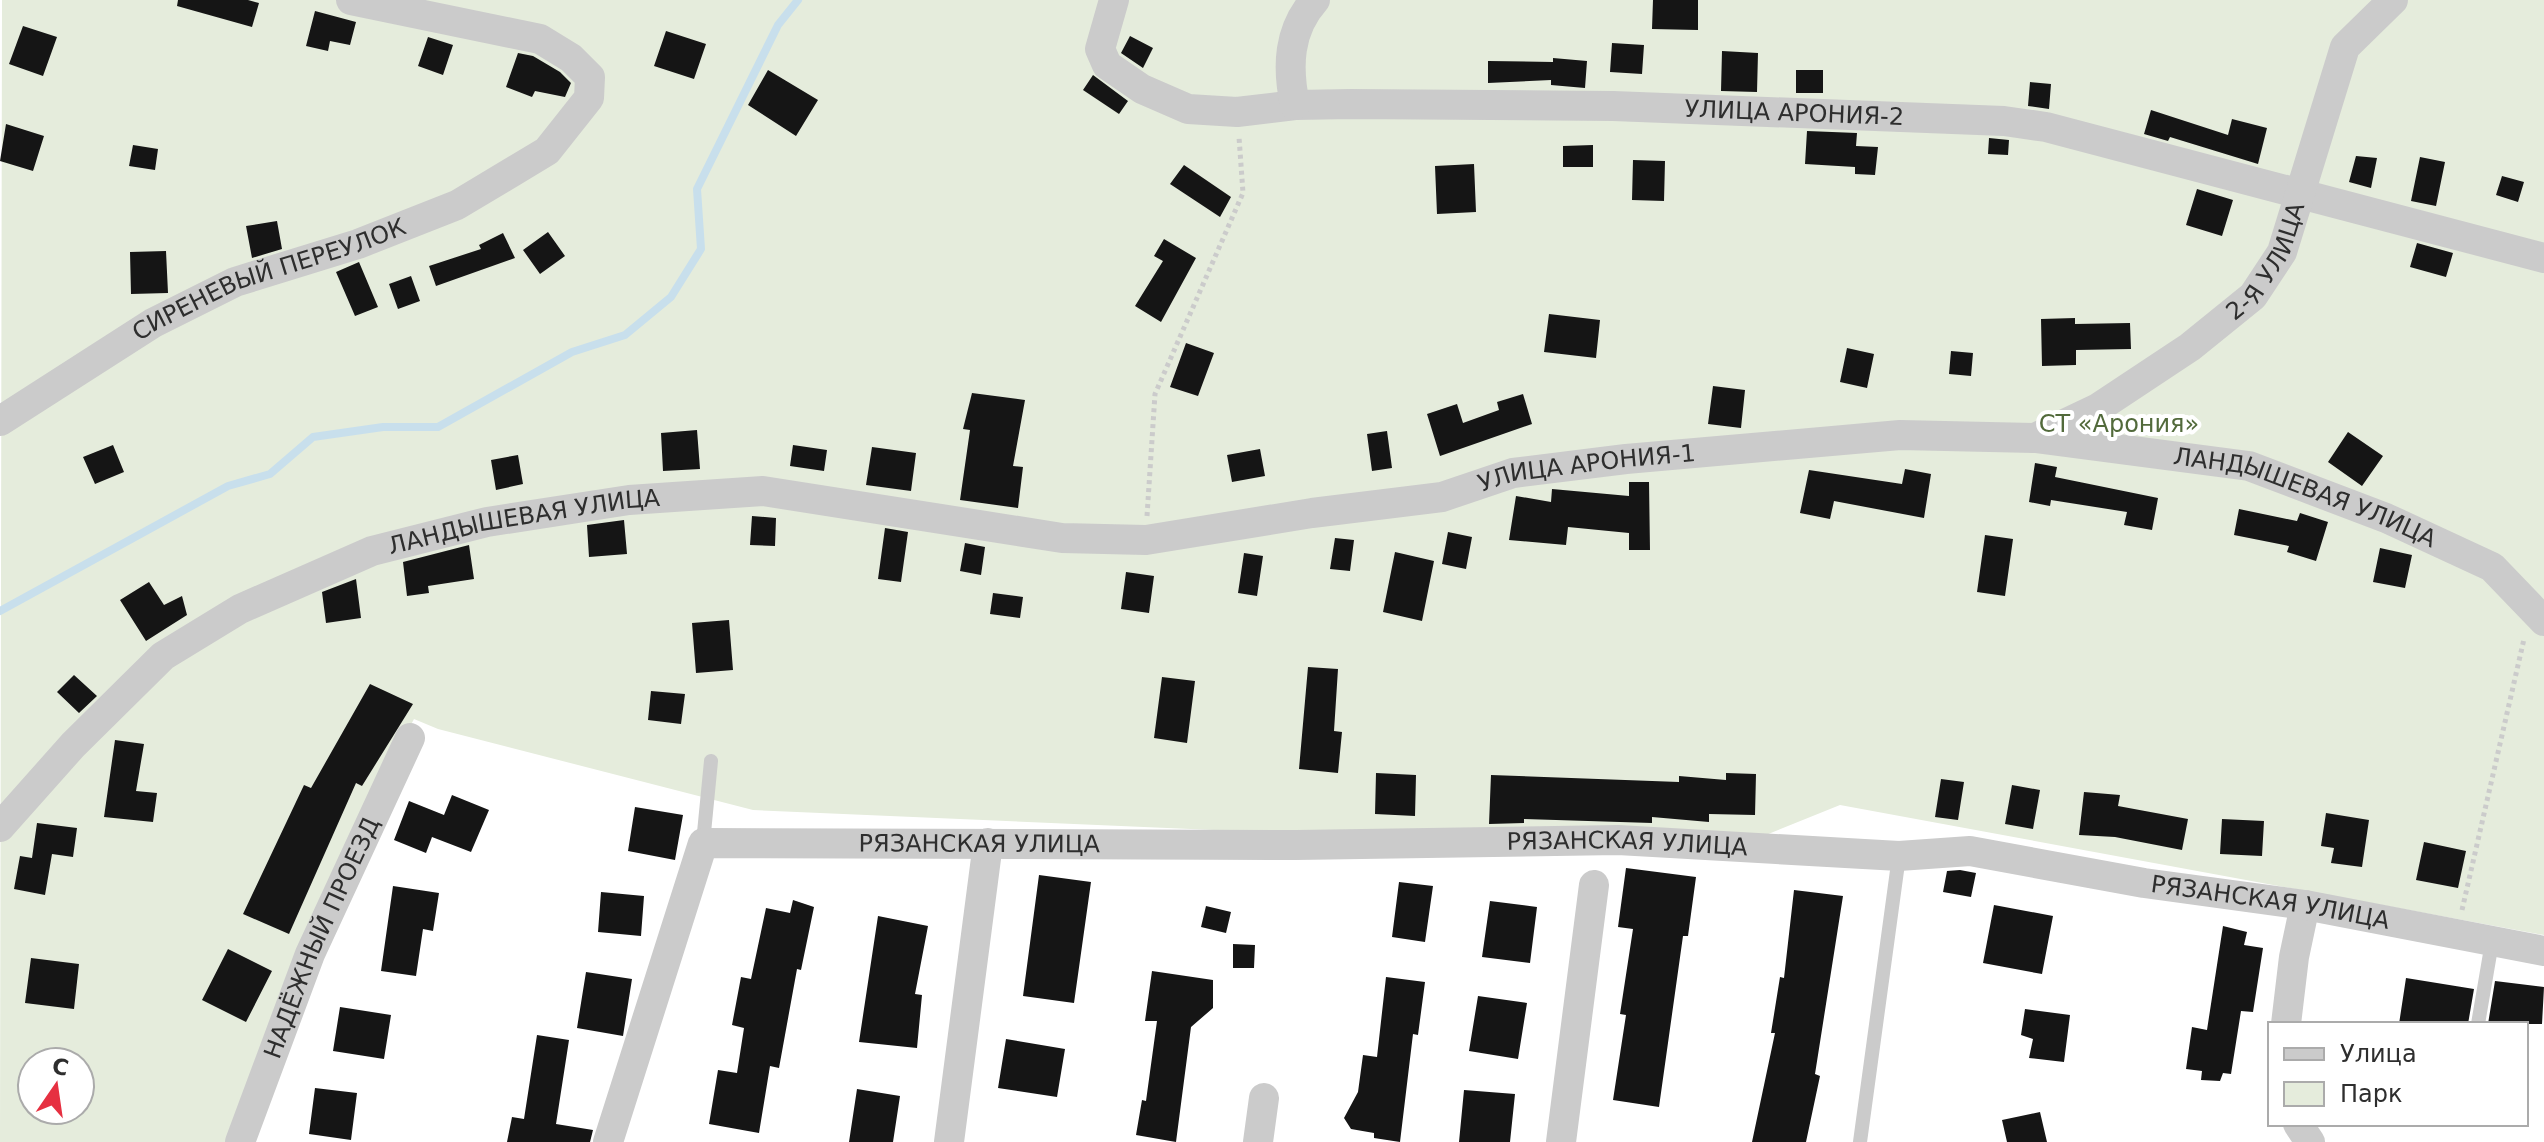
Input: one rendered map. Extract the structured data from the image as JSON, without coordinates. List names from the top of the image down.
{
  "streets": {
    "street": [
      "УЛИЦА АРОНИЯ-2",
      "2-Я УЛИЦА",
      "СИРЕНЕВЫЙ ПЕРЕУЛОК",
      "УЛИЦА АРОНИЯ-1",
      "ЛАНДЫШЕВАЯ УЛИЦА",
      "РЯЗАНСКАЯ УЛИЦА",
      "НАДЁЖНЫЙ ПРОЕЗД"
    ]
  },
  "crossings": [
    ["УЛИЦА АРОНИЯ-2", "2-Я УЛИЦА"],
    ["2-Я УЛИЦА", "УЛИЦА АРОНИЯ-1"],
    ["2-Я УЛИЦА", "ЛАНДЫШЕВАЯ УЛИЦА"],
    ["УЛИЦА АРОНИЯ-1", "ЛАНДЫШЕВАЯ УЛИЦА"]
  ],
  "parks": ["СТ «Арония»"],
  "legend": ["Улица", "Парк"],
  "north": "top"
}
